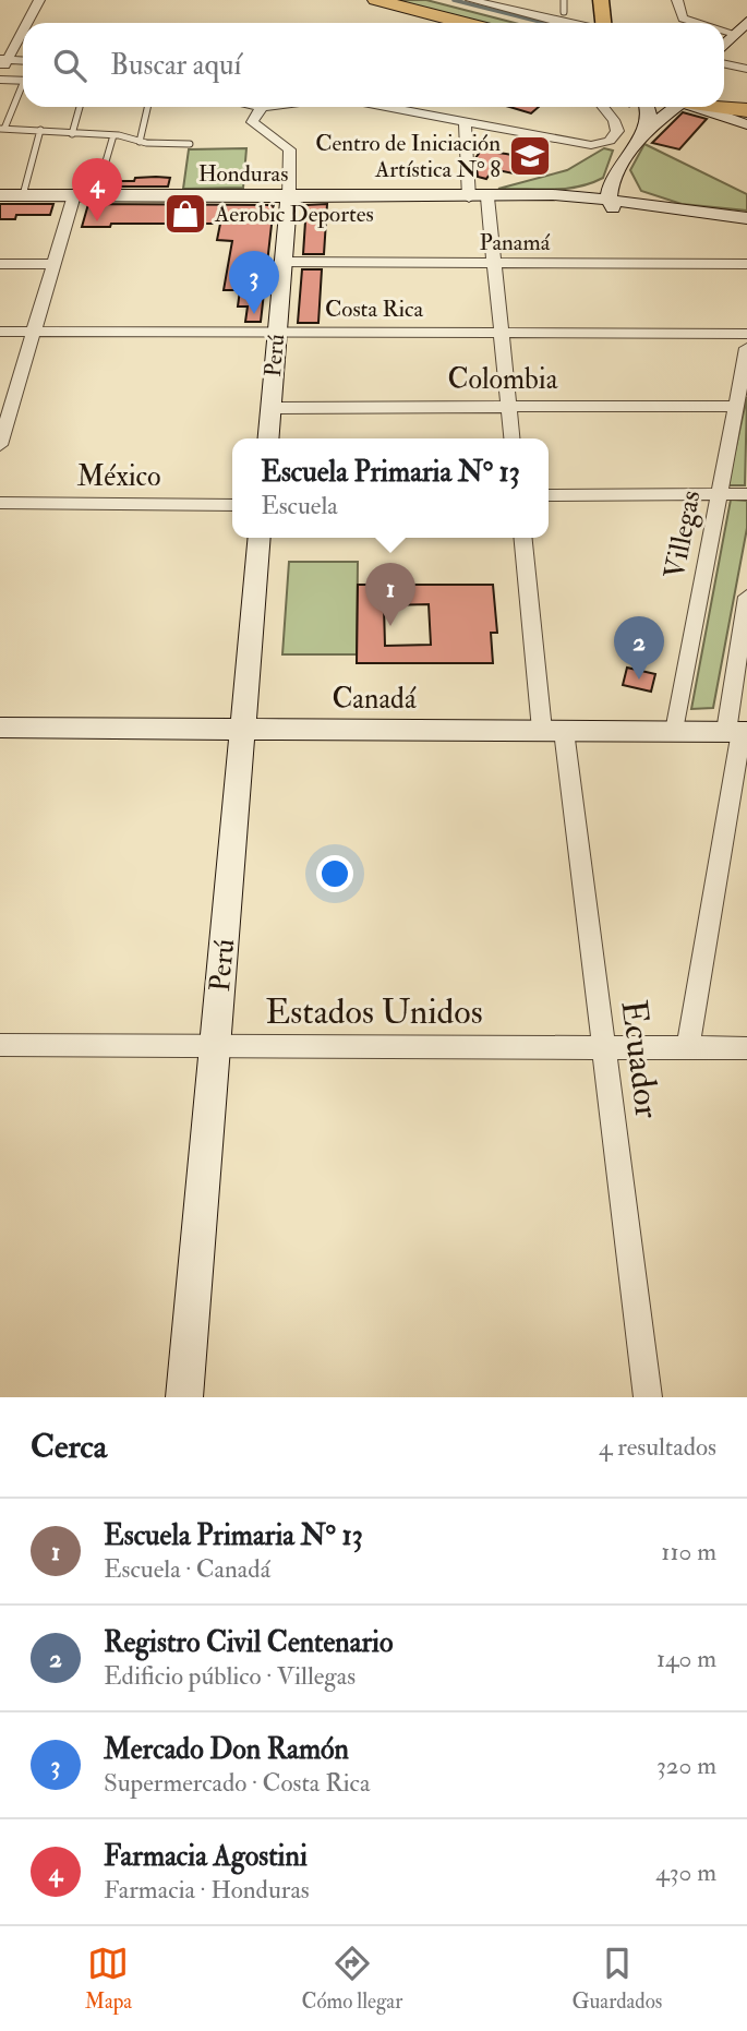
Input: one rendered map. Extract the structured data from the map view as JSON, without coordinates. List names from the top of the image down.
{
  "streets": {
    "main road": ["Honduras", "Perú", "Canadá"],
    "street": [
      "Panamá",
      "Costa Rica",
      "Colombia",
      "México",
      "Villegas",
      "Estados Unidos",
      "Ecuador"
    ]
  },
  "crossings": [
    ["Honduras", "Perú"],
    ["Panamá", "Perú"],
    ["Costa Rica", "Perú"],
    ["Perú", "Colombia"],
    ["Perú", "Canadá"],
    ["Perú", "Estados Unidos"],
    ["Colombia", "Villegas"],
    ["Villegas", "Canadá"],
    ["Canadá", "Ecuador"],
    ["Estados Unidos", "Ecuador"]
  ],
  "places": {
    "school or university": ["Centro de Iniciación Artística N° 8"],
    "shop": ["Aerobic Deportes"]
  },
  "page": {
    "search": "Buscar aquí",
    "pins": [
      "4",
      "3",
      "1",
      "2"
    ],
    "popup": ["Escuela Primaria N° 13", "Escuela"],
    "heading": ["Cerca", "4 resultados"],
    "list": [
      {
        "mark": "1",
        "name": "Escuela Primaria N° 13",
        "note": "Escuela · Canadá",
        "value": "110 m"
      },
      {
        "mark": "2",
        "name": "Registro Civil Centenario",
        "note": "Edificio público · Villegas",
        "value": "140 m"
      },
      {
        "mark": "3",
        "name": "Mercado Don Ramón",
        "note": "Supermercado · Costa Rica",
        "value": "320 m"
      },
      {
        "mark": "4",
        "name": "Farmacia Agostini",
        "note": "Farmacia · Honduras",
        "value": "430 m"
      }
    ],
    "nav": ["Mapa", "Cómo llegar", "Guardados"]
  }
}
